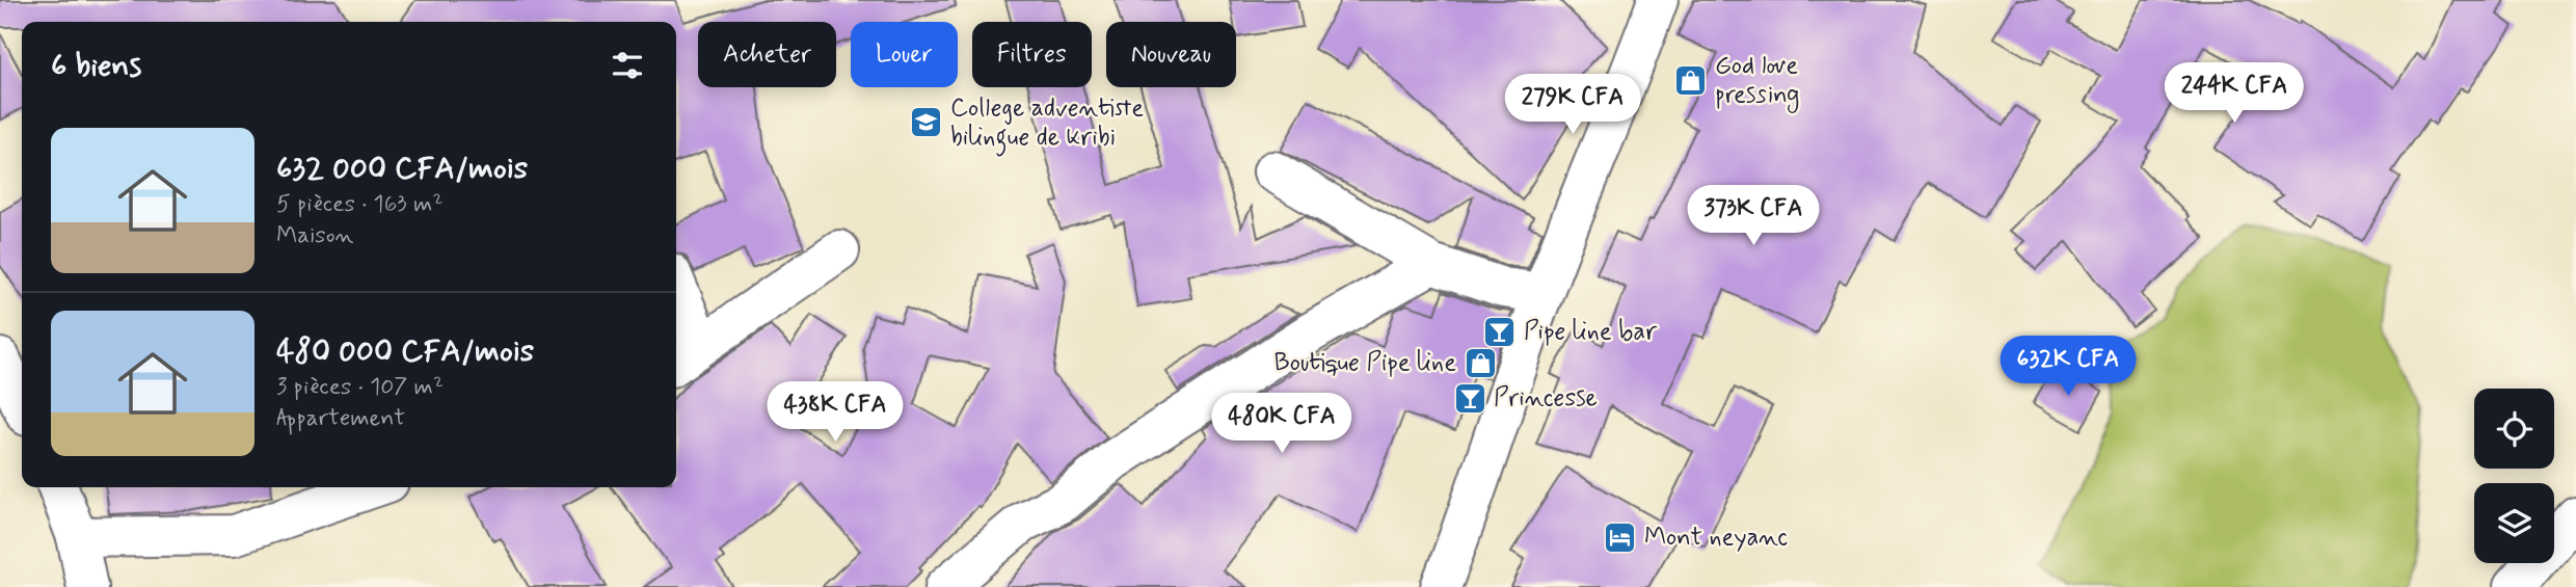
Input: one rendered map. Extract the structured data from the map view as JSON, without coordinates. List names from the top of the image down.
{
  "places": {
    "shop": ["God love pressing", "Boutique Pipe line"],
    "school or university": ["College adventiste bilingue de kribi"],
    "bar": ["Pipe line bar", "Princesse"],
    "hotel": ["Mont neyanc"]
  },
  "page": {
    "chip": [
      "Acheter",
      "Louer",
      "Filtres",
      "Nouveau"
    ],
    "heading": "6 biens",
    "price": [
      "244K CFA",
      "279K CFA",
      "373K CFA",
      "632K CFA",
      "438K CFA",
      "480K CFA"
    ],
    "list": [
      {
        "name": "632 000 CFA/mois",
        "note": "5 pièces · 163 m² · Maison"
      },
      {
        "name": "480 000 CFA/mois",
        "note": "3 pièces · 107 m² · Appartement"
      }
    ]
  }
}
